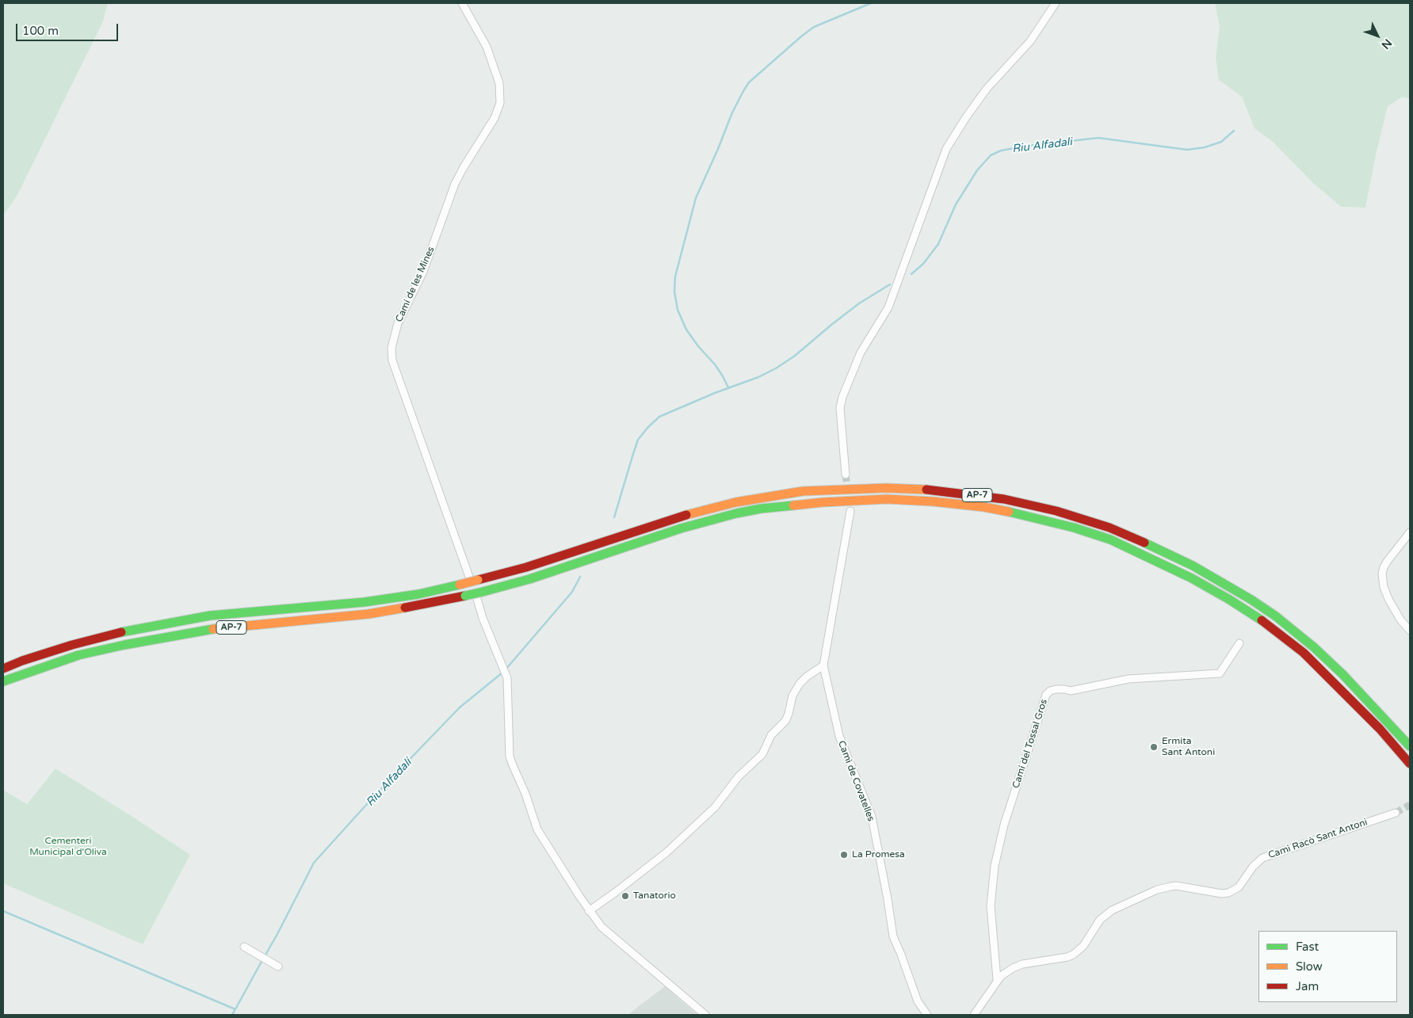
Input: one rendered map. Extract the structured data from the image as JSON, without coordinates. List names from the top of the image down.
{
  "streets": {
    "highway": ["AP-7"],
    "street": [
      "Camí de les Mines",
      "Camí del Tossal Gros",
      "Camì de Covatelles",
      "Camì Racò Sant Antoni"
    ]
  },
  "crossings": [
    ["Camí de les Mines", "AP-7"],
    ["Camí del Tossal Gros", "Camì Racò Sant Antoni"]
  ],
  "water": ["Riu Alfadali", "Riu Alfadalí"],
  "parks": ["Cementeri Municipal d'Oliva"],
  "places": ["Ermita Sant Antoni", "La Promesa", "Tanatorio"],
  "legend": ["Fast", "Slow", "Jam"],
  "scale_bar": "100 m",
  "north": "bottom right"
}
